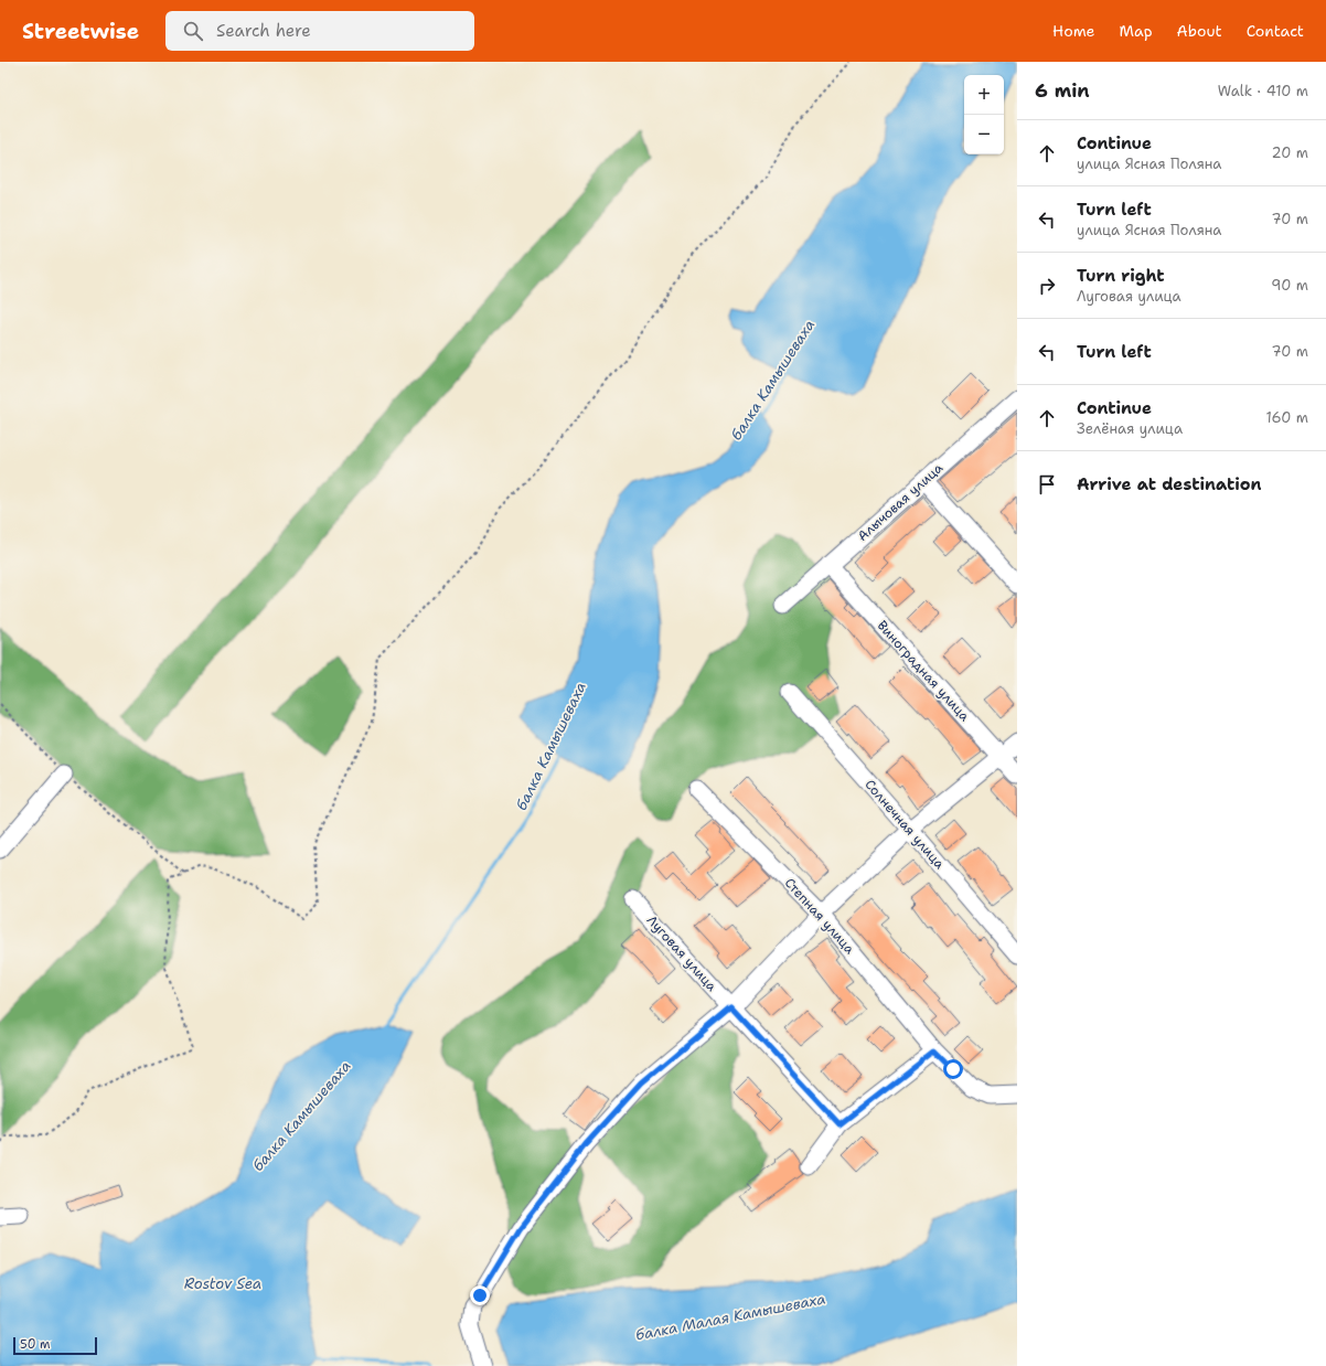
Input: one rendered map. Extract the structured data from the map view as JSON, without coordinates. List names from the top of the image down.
{
  "streets": {
    "street": [
      "Алычовая улица",
      "Виноградная улица",
      "Солнечная улица",
      "Степная улица",
      "Луговая улица"
    ]
  },
  "crossings": [
    ["Алычовая улица", "Виноградная улица"]
  ],
  "water": ["балка Камышеваха", "Rostov Sea", "балка Малая Камышеваха"],
  "scale_bar": "50 m",
  "page": {
    "header": "Streetwise",
    "search": "Search here",
    "nav": [
      "Home",
      "Map",
      "About",
      "Contact"
    ],
    "heading": ["6 min", "Walk · 410 m"],
    "map_buttons": ["+", "−"],
    "list": [
      ["Continue", "улица Ясная Поляна", "20 m"],
      ["Turn left", "улица Ясная Поляна", "70 m"],
      ["Turn right", "Луговая улица", "90 m"],
      ["Turn left", "70 m"],
      ["Continue", "Зелёная улица", "160 m"],
      "Arrive at destination"
    ],
    "scale": "50 m"
  }
}
